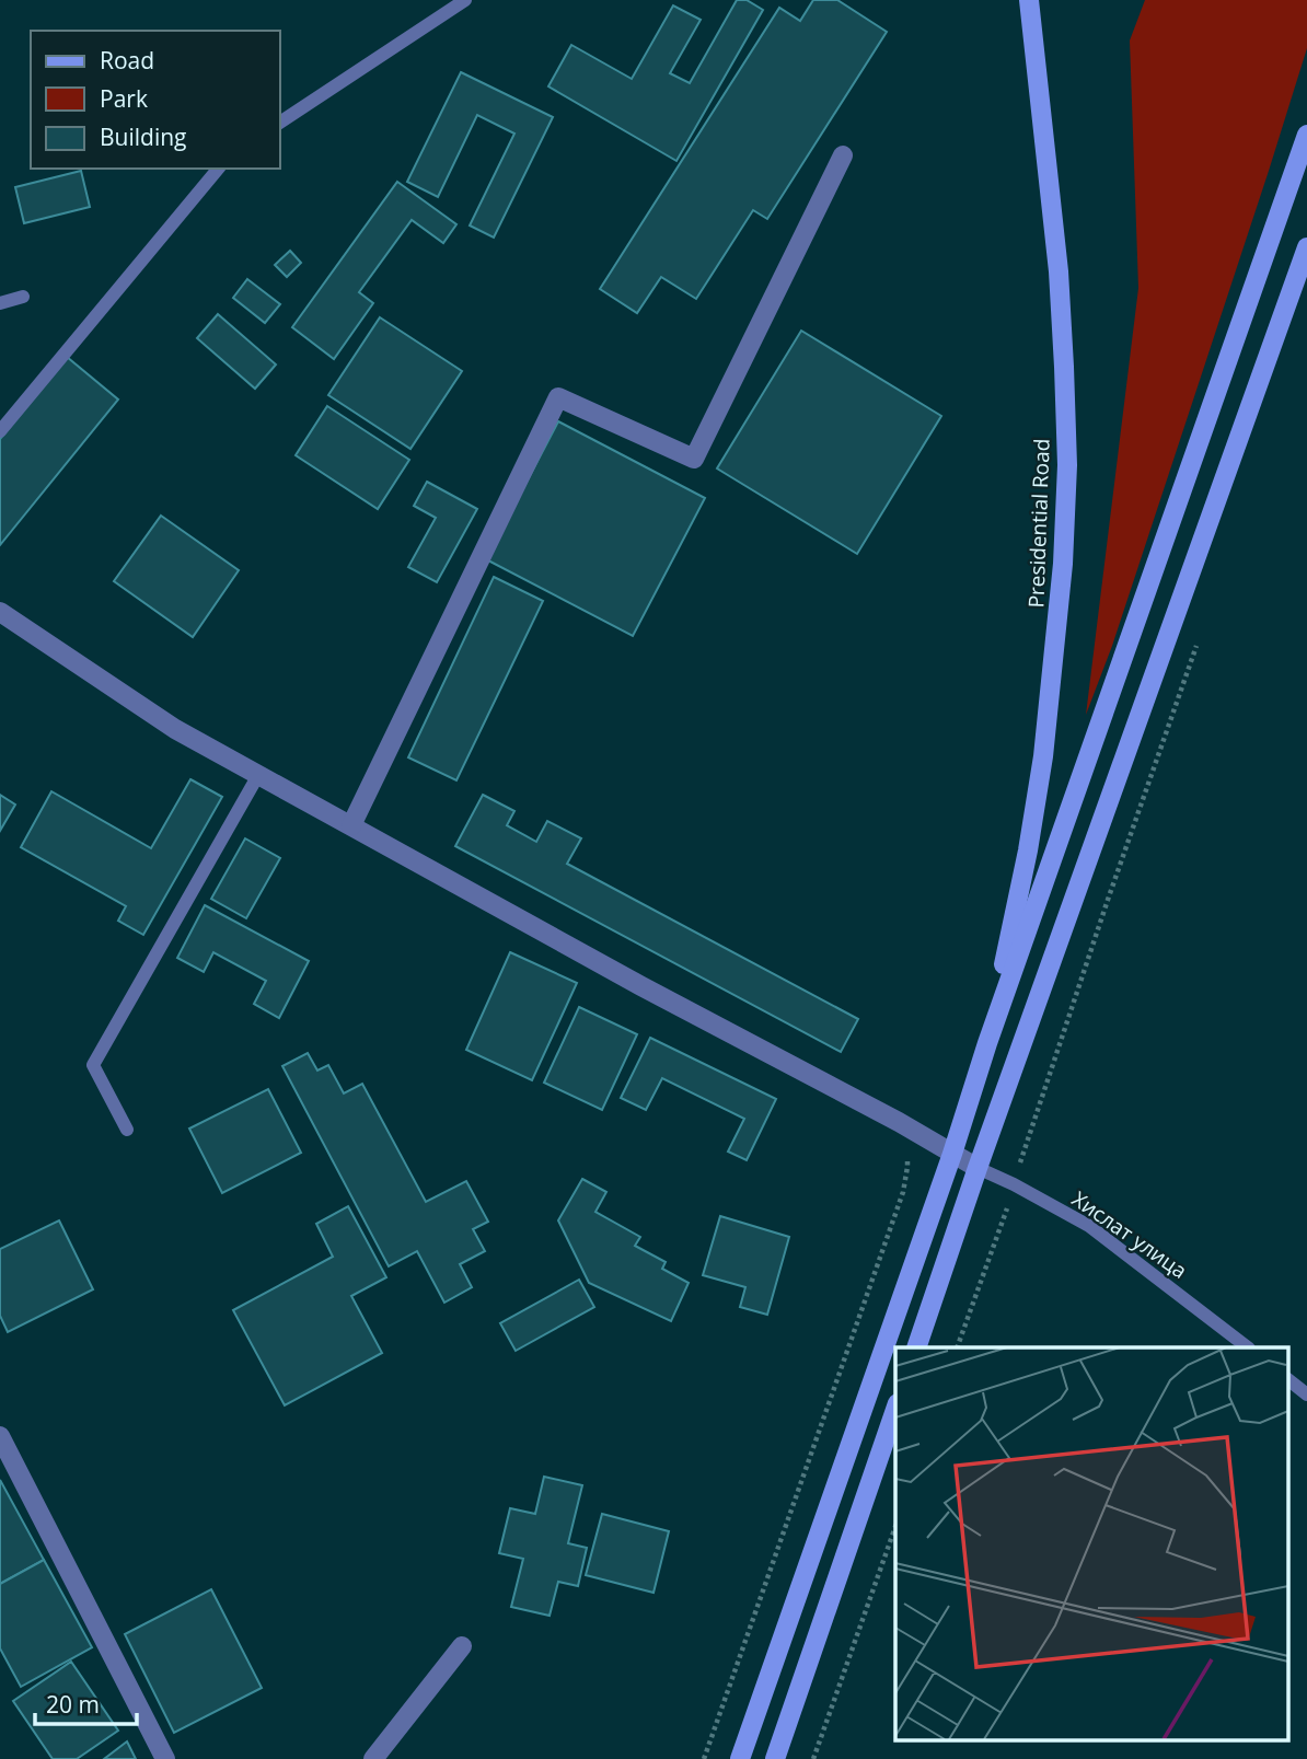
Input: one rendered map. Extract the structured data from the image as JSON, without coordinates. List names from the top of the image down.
{
  "streets": {
    "main road": ["Presidential Road"],
    "lane": ["Хислат улица"]
  },
  "legend": ["Road", "Park", "Building"],
  "scale_bar": "20 m"
}
